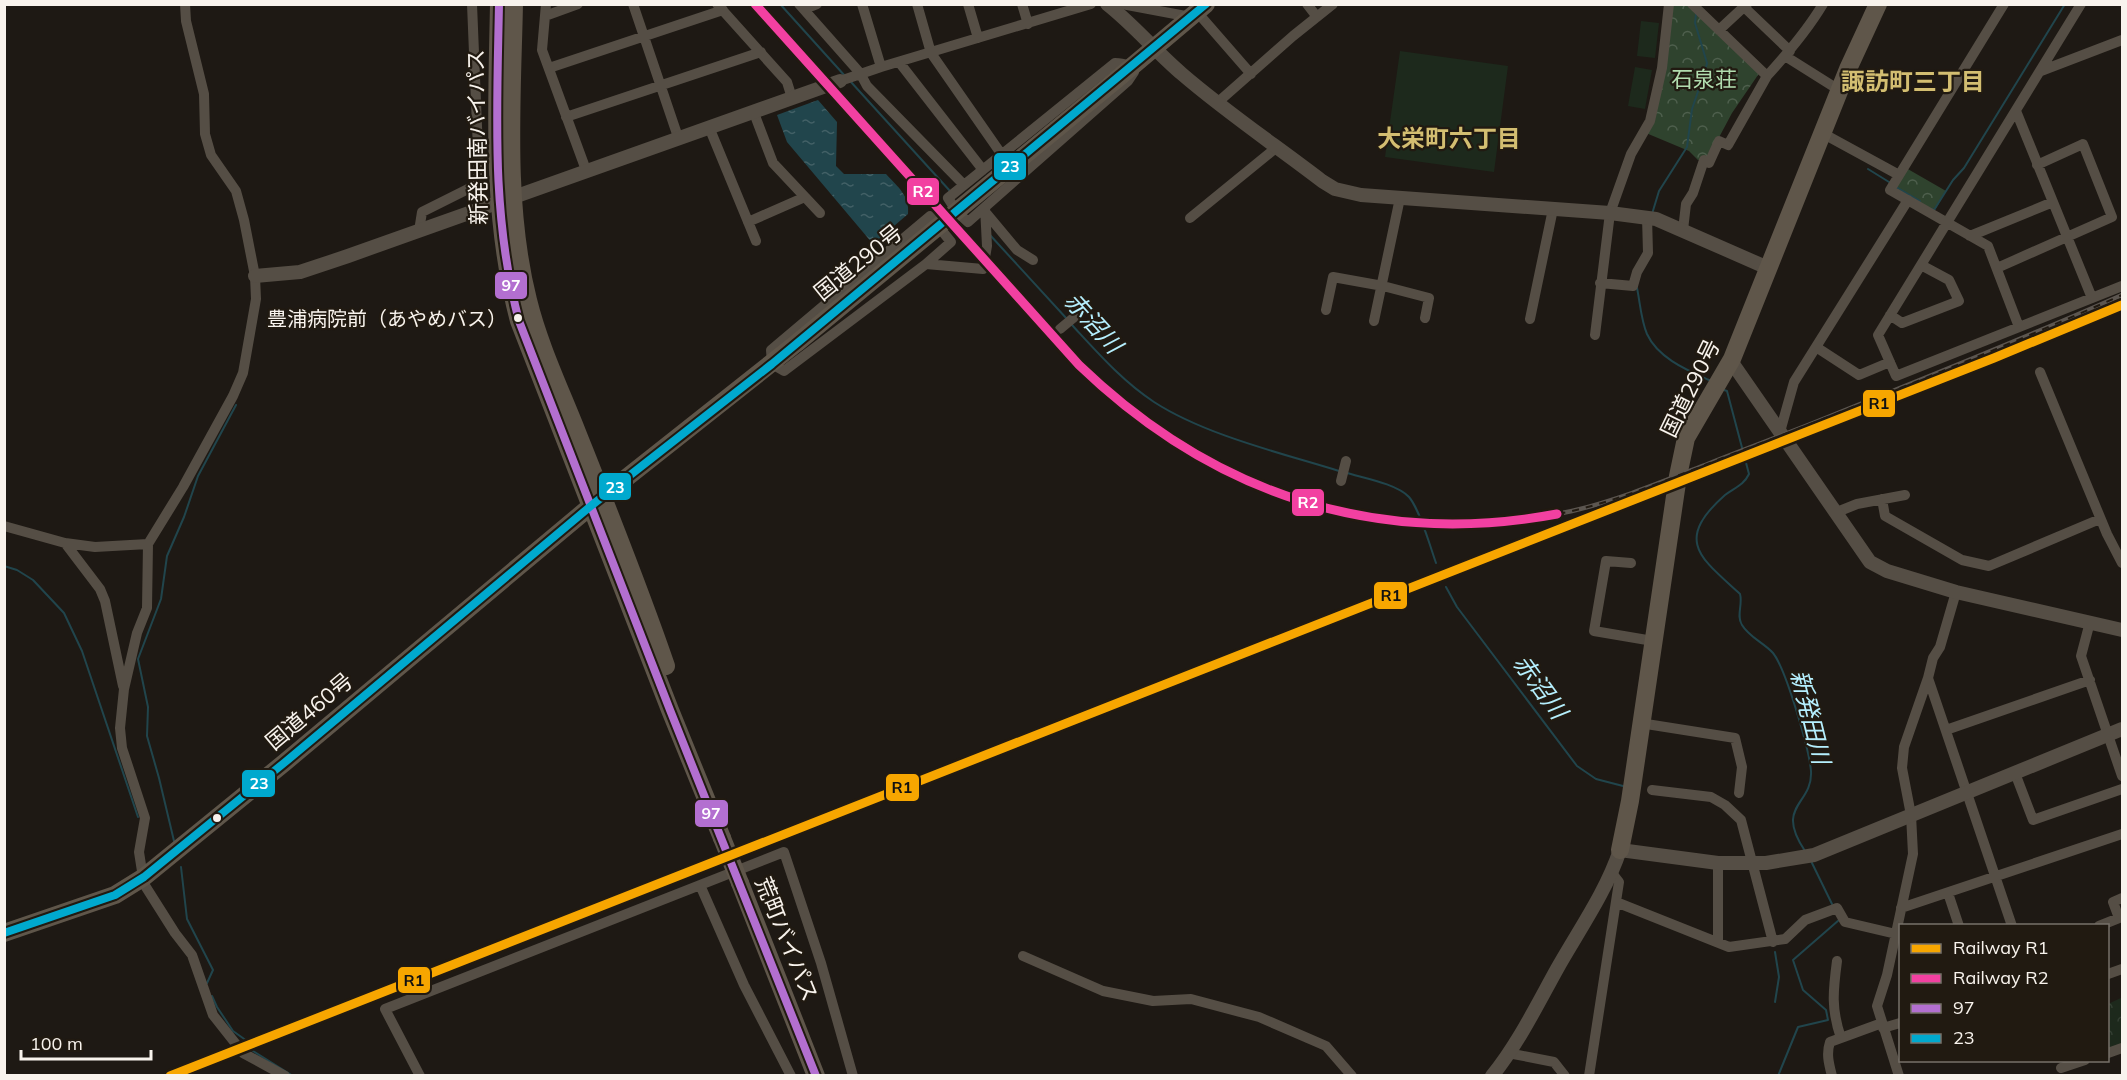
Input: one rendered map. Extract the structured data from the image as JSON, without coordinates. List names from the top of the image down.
{
  "streets": {
    "highway": [
      "新発田南バイパス",
      "国道290号",
      "国道460号",
      "荒町バイパス"
    ]
  },
  "crossings": [
    ["新発田南バイパス", "国道290号"],
    ["新発田南バイパス", "国道460号"],
    ["新発田南バイパス", "荒町バイパス"],
    ["国道290号", "国道460号"],
    ["国道290号", "荒町バイパス"],
    ["国道460号", "荒町バイパス"]
  ],
  "districts": ["諏訪町三丁目", "大栄町六丁目"],
  "water": ["赤沼川", "新発田川"],
  "parks": ["石泉荘"],
  "places": ["豊浦病院前（あやめバス）"],
  "lines": [
    "rail line R2",
    "transit line 97",
    "transit line 23",
    "rail line R1"
  ],
  "legend": [
    "Railway R1",
    "Railway R2",
    "97",
    "23"
  ],
  "scale_bar": "100 m"
}
